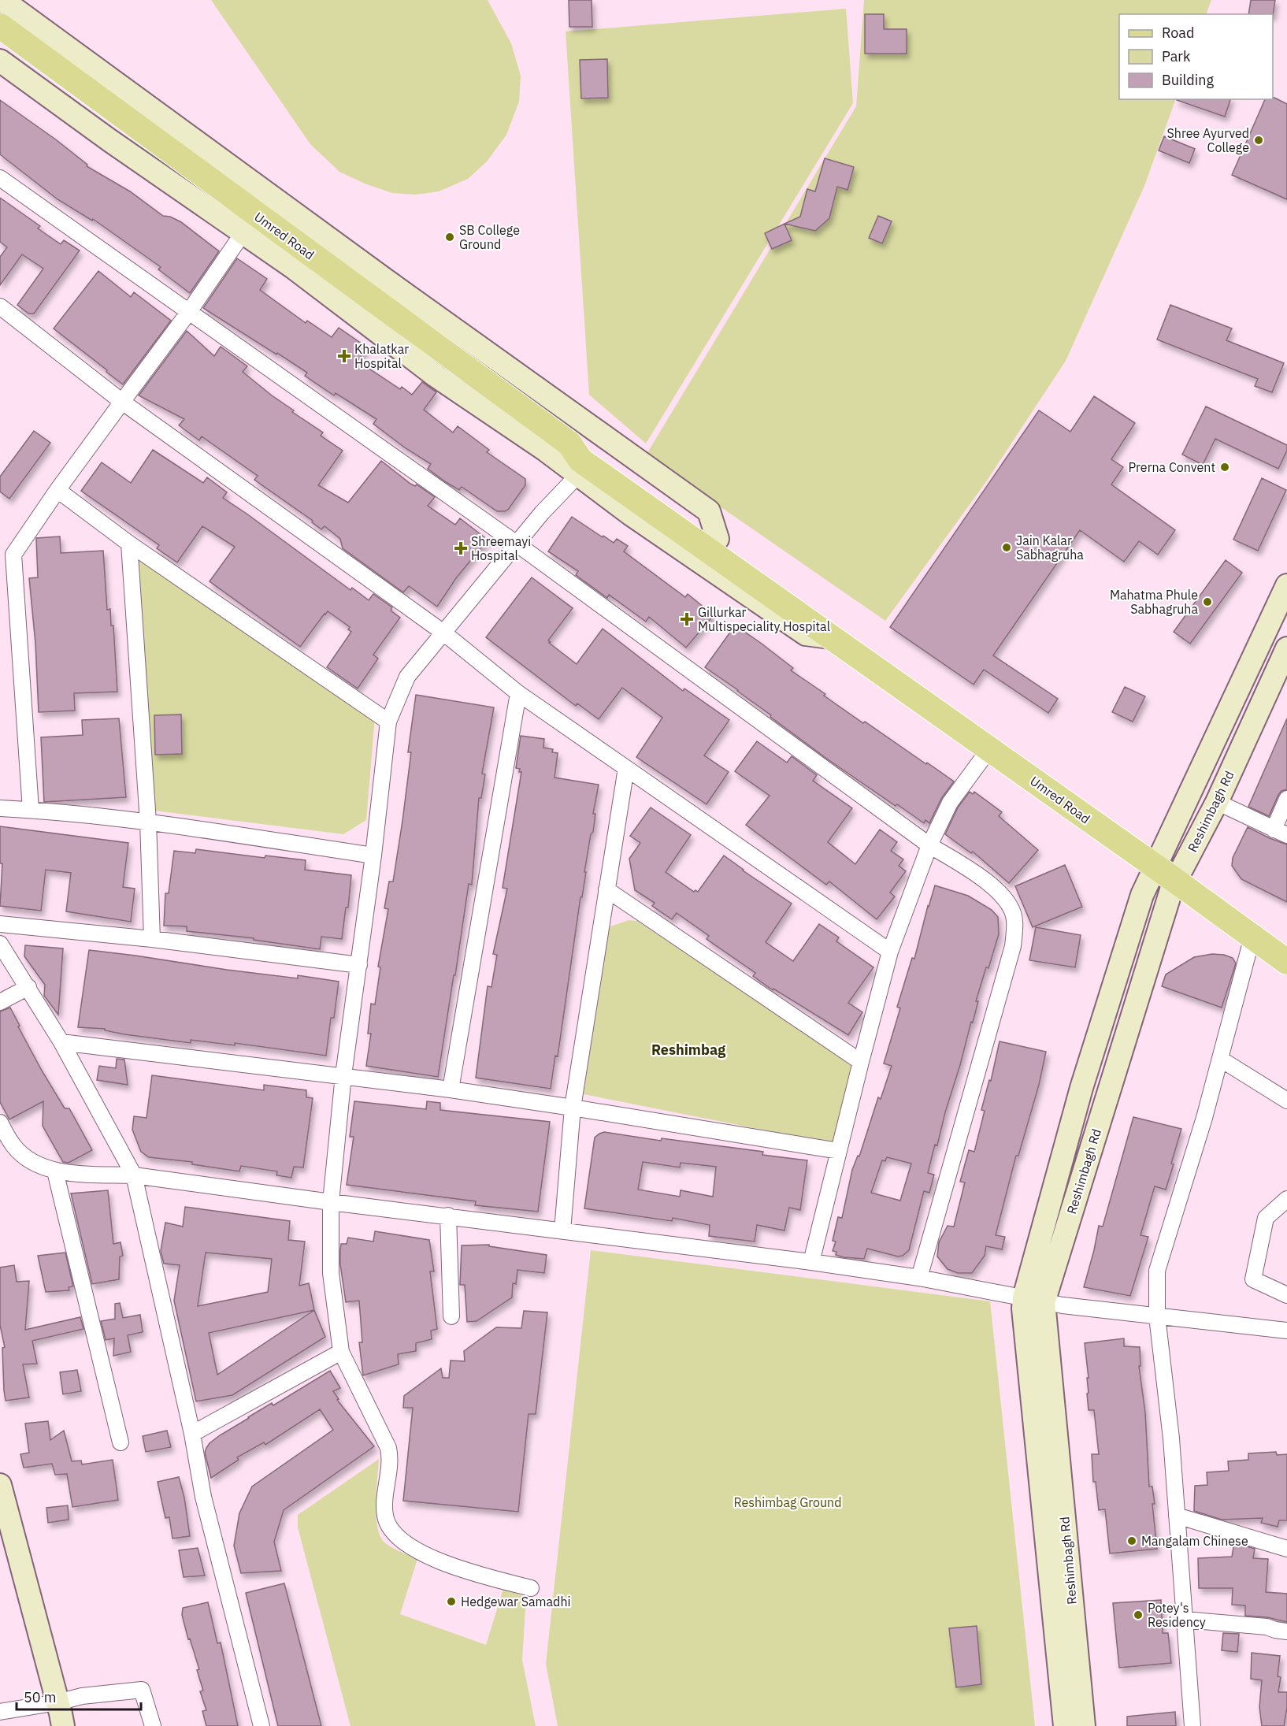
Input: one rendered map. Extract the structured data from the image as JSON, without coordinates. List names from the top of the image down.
{
  "streets": {
    "main road": ["Umred Road"],
    "street": ["Reshimbagh Rd"]
  },
  "crossings": [
    ["Umred Road", "Reshimbagh Rd"]
  ],
  "districts": ["Reshimbag"],
  "parks": ["Reshimbag Ground"],
  "places": {
    "other": [
      "Shree Ayurved College",
      "SB College Ground",
      "Prerna Convent",
      "Jain Kalar Sabhagruha",
      "Mahatma Phule Sabhagruha",
      "Mangalam Chinese",
      "Hedgewar Samadhi",
      "Potey's Residency"
    ],
    "health": ["Khalatkar Hospital", "Shreemayi Hospital", "Gillurkar Multispeciality Hospital"]
  },
  "legend": ["Road", "Park", "Building"],
  "scale_bar": "50 m"
}
